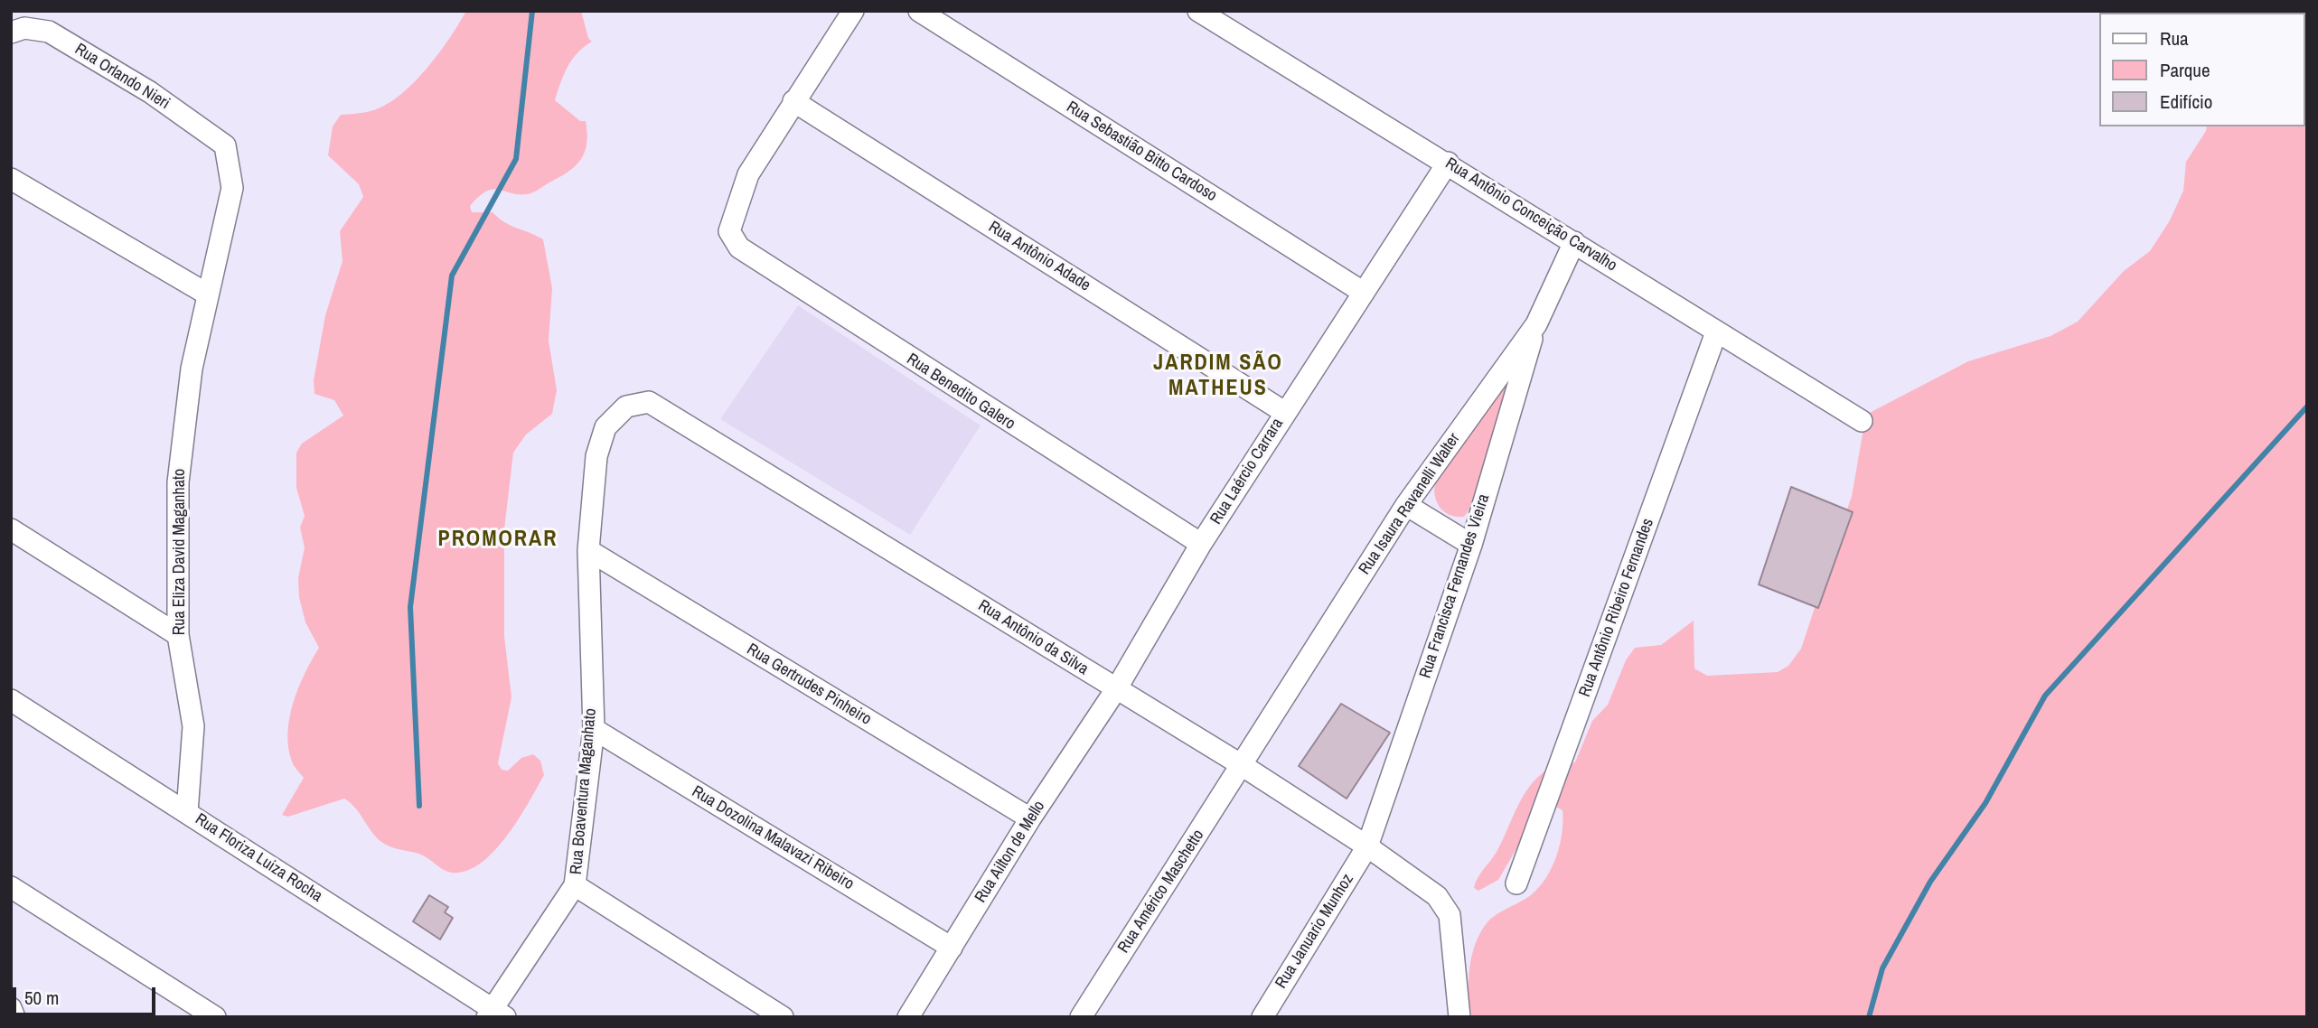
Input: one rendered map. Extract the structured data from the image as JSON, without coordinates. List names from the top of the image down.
{
  "streets": {
    "street": [
      "Rua Orlando Nieri",
      "Rua Sebastião Bitto Cardoso",
      "Rua Antônio Conceição Carvalho",
      "Rua Antônio Adade",
      "Rua Benedito Galero",
      "Rua Laércio Carrara",
      "Rua Isaura Ravanelli Walter",
      "Rua Eliza David Maganhato",
      "Rua Francisca Fernandes Vieira",
      "Rua Antônio Ribeiro Fernandes",
      "Rua Antônio da Silva",
      "Rua Gertrudes Pinheiro",
      "Rua Boaventura Maganhato",
      "Rua Dozolina Malavazi Ribeiro",
      "Rua Ailton de Mello",
      "Rua Floriza Luiza Rocha",
      "Rua Américo Maschetto",
      "Rua Januario Munhoz"
    ]
  },
  "crossings": [
    ["Rua Orlando Nieri", "Rua Eliza David Maganhato"],
    ["Rua Sebastião Bitto Cardoso", "Rua Laércio Carrara"],
    ["Rua Antônio Conceição Carvalho", "Rua Laércio Carrara"],
    ["Rua Antônio Conceição Carvalho", "Rua Isaura Ravanelli Walter"],
    ["Rua Antônio Conceição Carvalho", "Rua Antônio Ribeiro Fernandes"],
    ["Rua Antônio Adade", "Rua Benedito Galero"],
    ["Rua Antônio Adade", "Rua Laércio Carrara"],
    ["Rua Benedito Galero", "Rua Laércio Carrara"],
    ["Rua Laércio Carrara", "Rua Antônio da Silva"],
    ["Rua Laércio Carrara", "Rua Ailton de Mello"],
    ["Rua Isaura Ravanelli Walter", "Rua Francisca Fernandes Vieira"],
    ["Rua Isaura Ravanelli Walter", "Rua Antônio da Silva"],
    ["Rua Isaura Ravanelli Walter", "Rua Américo Maschetto"],
    ["Rua Eliza David Maganhato", "Rua Floriza Luiza Rocha"],
    ["Rua Francisca Fernandes Vieira", "Rua Antônio da Silva"],
    ["Rua Francisca Fernandes Vieira", "Rua Januario Munhoz"],
    ["Rua Antônio da Silva", "Rua Boaventura Maganhato"],
    ["Rua Antônio da Silva", "Rua Ailton de Mello"],
    ["Rua Antônio da Silva", "Rua Américo Maschetto"],
    ["Rua Antônio da Silva", "Rua Januario Munhoz"],
    ["Rua Gertrudes Pinheiro", "Rua Boaventura Maganhato"],
    ["Rua Gertrudes Pinheiro", "Rua Ailton de Mello"],
    ["Rua Boaventura Maganhato", "Rua Dozolina Malavazi Ribeiro"],
    ["Rua Boaventura Maganhato", "Rua Floriza Luiza Rocha"],
    ["Rua Dozolina Malavazi Ribeiro", "Rua Ailton de Mello"]
  ],
  "districts": ["JARDIM SÃO MATHEUS", "PROMORAR"],
  "legend": ["Rua", "Parque", "Edifício"],
  "scale_bar": "50 m"
}
